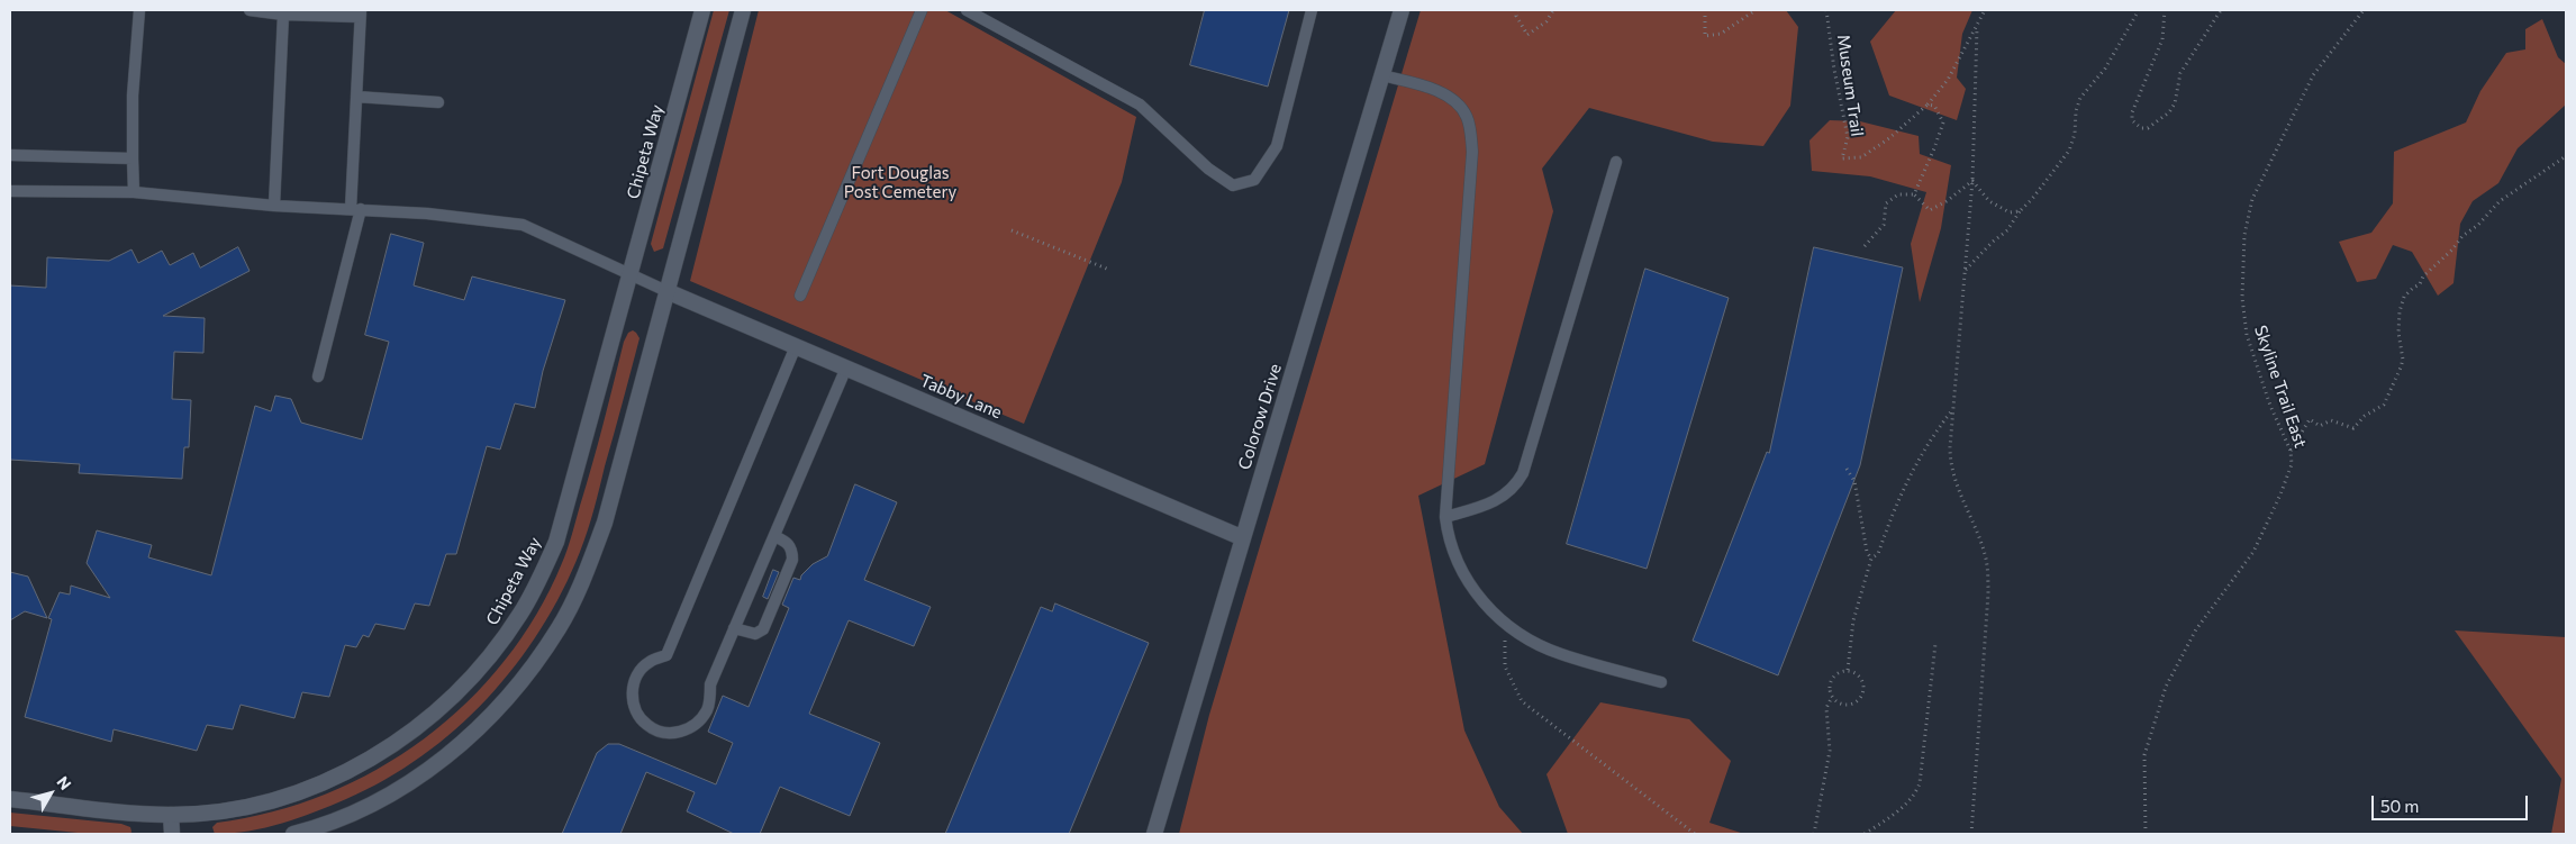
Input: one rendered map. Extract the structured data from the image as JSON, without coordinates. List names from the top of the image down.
{
  "streets": {
    "street": ["Chipeta Way", "Tabby Lane", "Colorow Drive"],
    "path": ["Museum Trail", "Skyline Trail East"]
  },
  "crossings": [
    ["Tabby Lane", "Colorow Drive"]
  ],
  "parks": ["Fort Douglas Post Cemetery"],
  "scale_bar": "50 m",
  "north": "top right"
}
